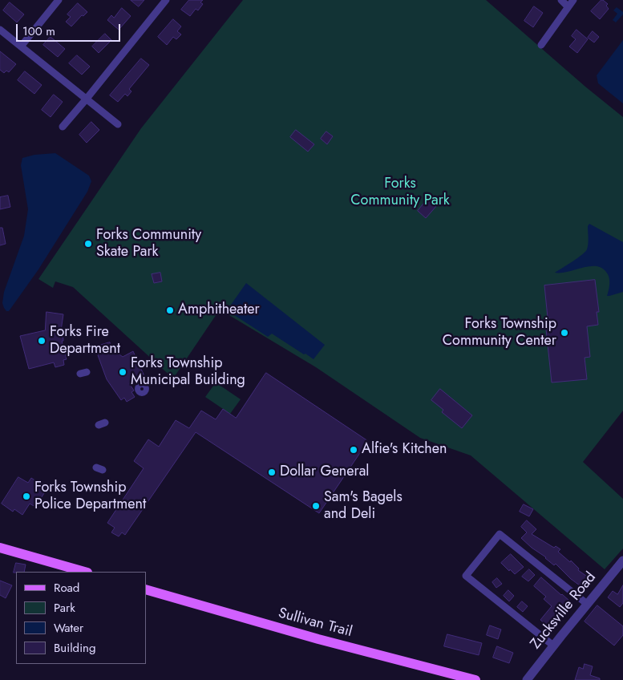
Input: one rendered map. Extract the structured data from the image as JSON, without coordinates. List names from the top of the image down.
{
  "streets": {
    "main road": ["Sullivan Trail"],
    "street": ["Zucksville Road"]
  },
  "parks": ["Forks Community Park"],
  "places": [
    "Forks Community Skate Park",
    "Amphitheater",
    "Forks Township Community Center",
    "Forks Fire Department",
    "Forks Township Municipal Building",
    "Alfie's Kitchen",
    "Dollar General",
    "Forks Township Police Department",
    "Sam's Bagels and Deli"
  ],
  "legend": [
    "Road",
    "Park",
    "Water",
    "Building"
  ],
  "scale_bar": "100 m"
}
